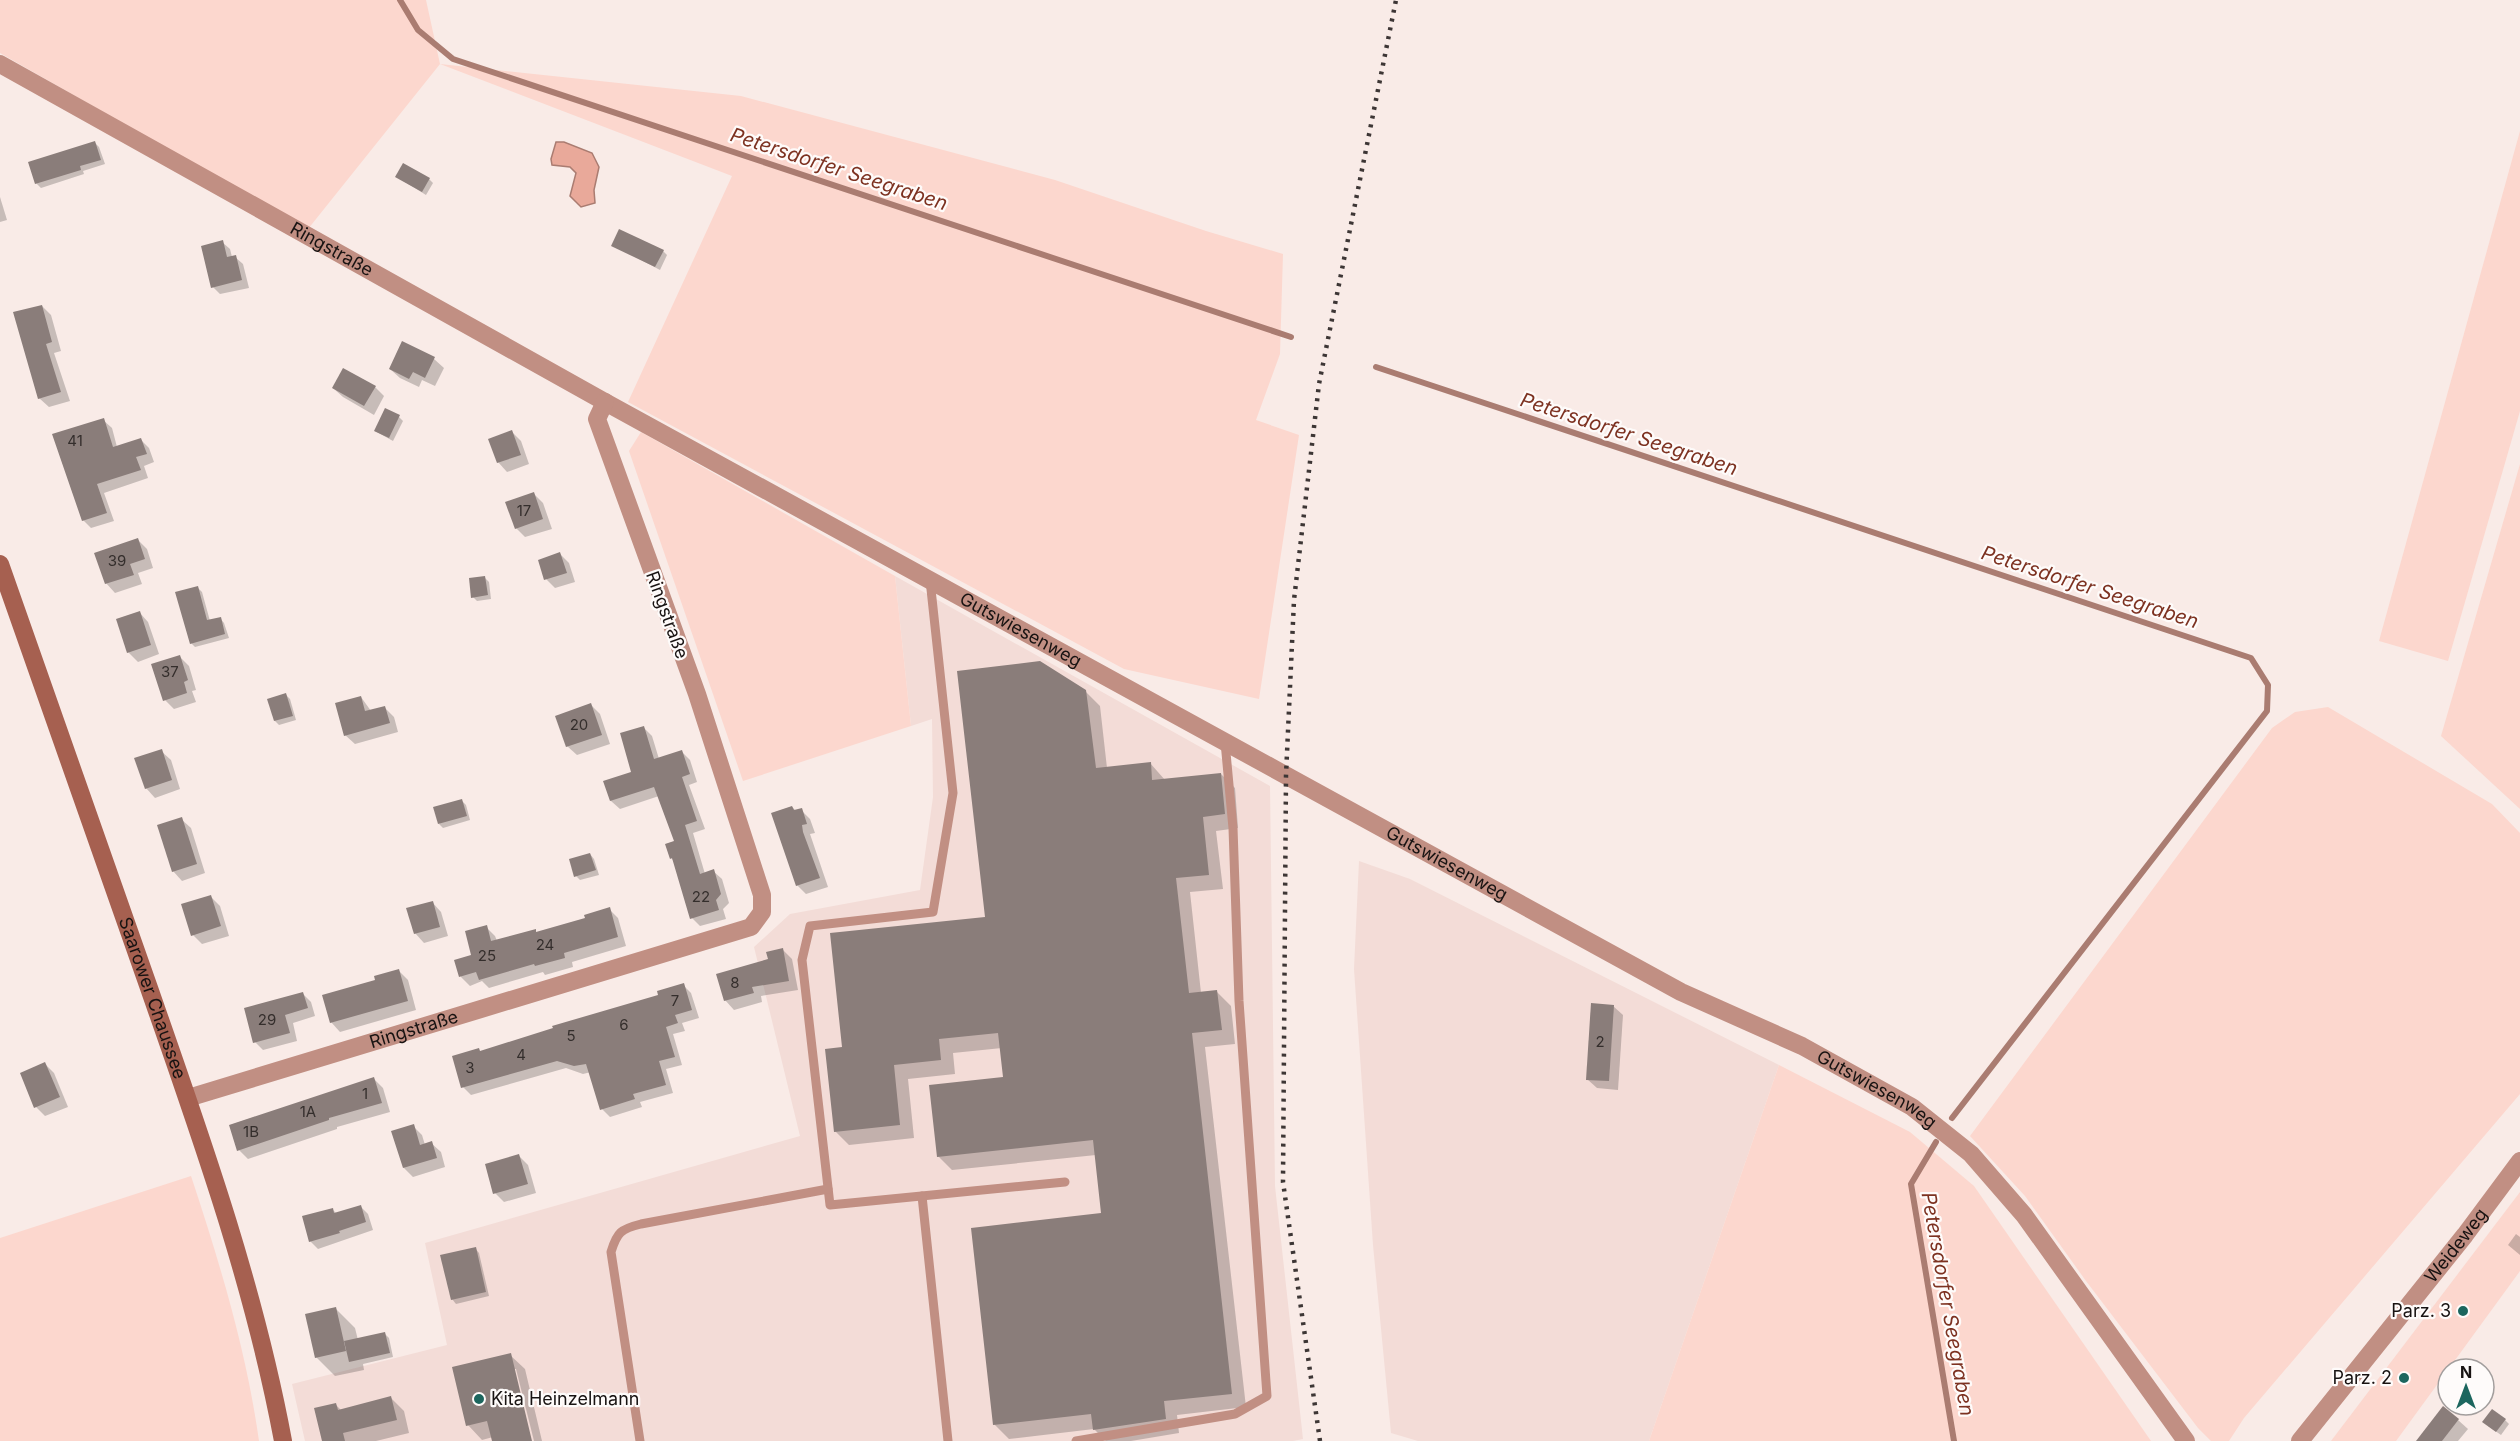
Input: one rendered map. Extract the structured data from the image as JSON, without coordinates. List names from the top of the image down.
{
  "streets": {
    "main road": ["Saarower Chaussee"],
    "street": ["Ringstraße", "Gutswiesenweg", "Weideweg"]
  },
  "crossings": [
    ["Ringstraße", "Gutswiesenweg"],
    ["Ringstraße", "Saarower Chaussee"]
  ],
  "water": ["Petersdorfer Seegraben"],
  "places": ["Parz. 3", "Parz. 2", "Kita Heinzelmann"],
  "house_numbers": [
    "41",
    "17",
    "39",
    "37",
    "20",
    "22",
    "24",
    "25",
    "8",
    "7",
    "29",
    "6",
    "5",
    "2",
    "4",
    "3",
    "1",
    "1A",
    "1B"
  ],
  "north": "top"
}
